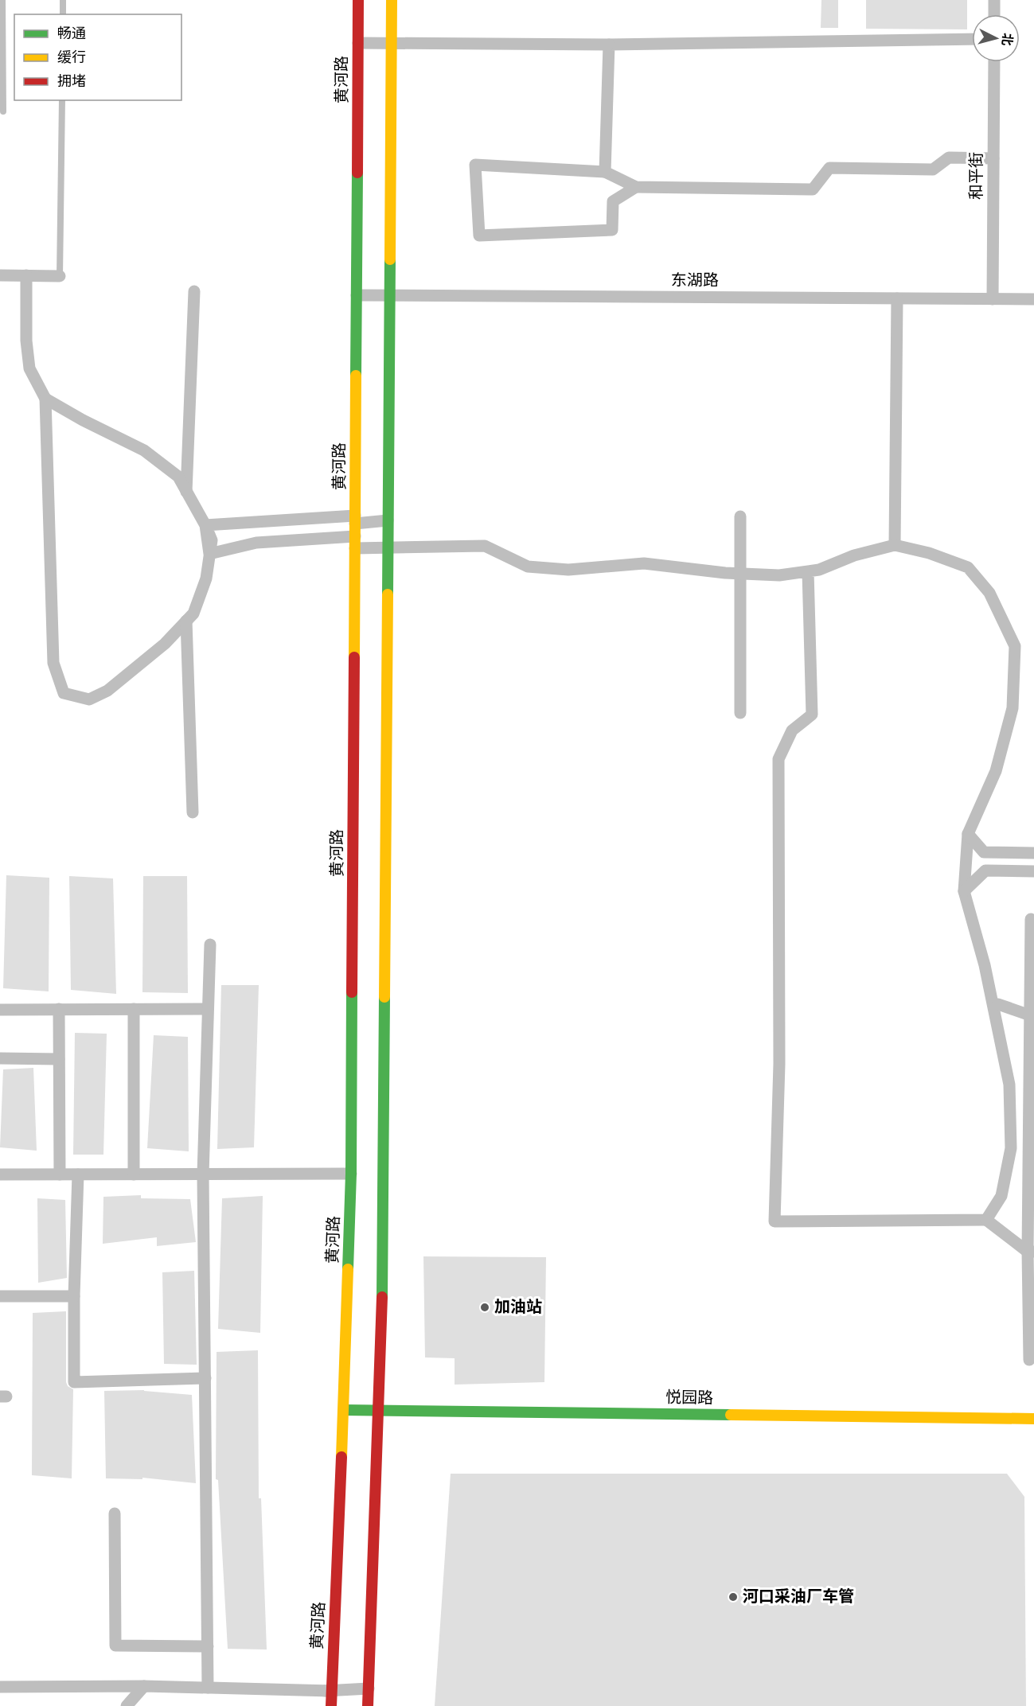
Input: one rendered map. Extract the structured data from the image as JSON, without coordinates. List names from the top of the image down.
{
  "streets": {
    "main road": ["黄河路", "悦园路"],
    "street": ["和平街", "东湖路"]
  },
  "crossings": [
    ["黄河路", "东湖路"],
    ["黄河路", "悦园路"],
    ["和平街", "东湖路"]
  ],
  "places": ["加油站", "河口采油厂车管"],
  "legend": ["畅通", "缓行", "拥堵"],
  "north": "right"
}
